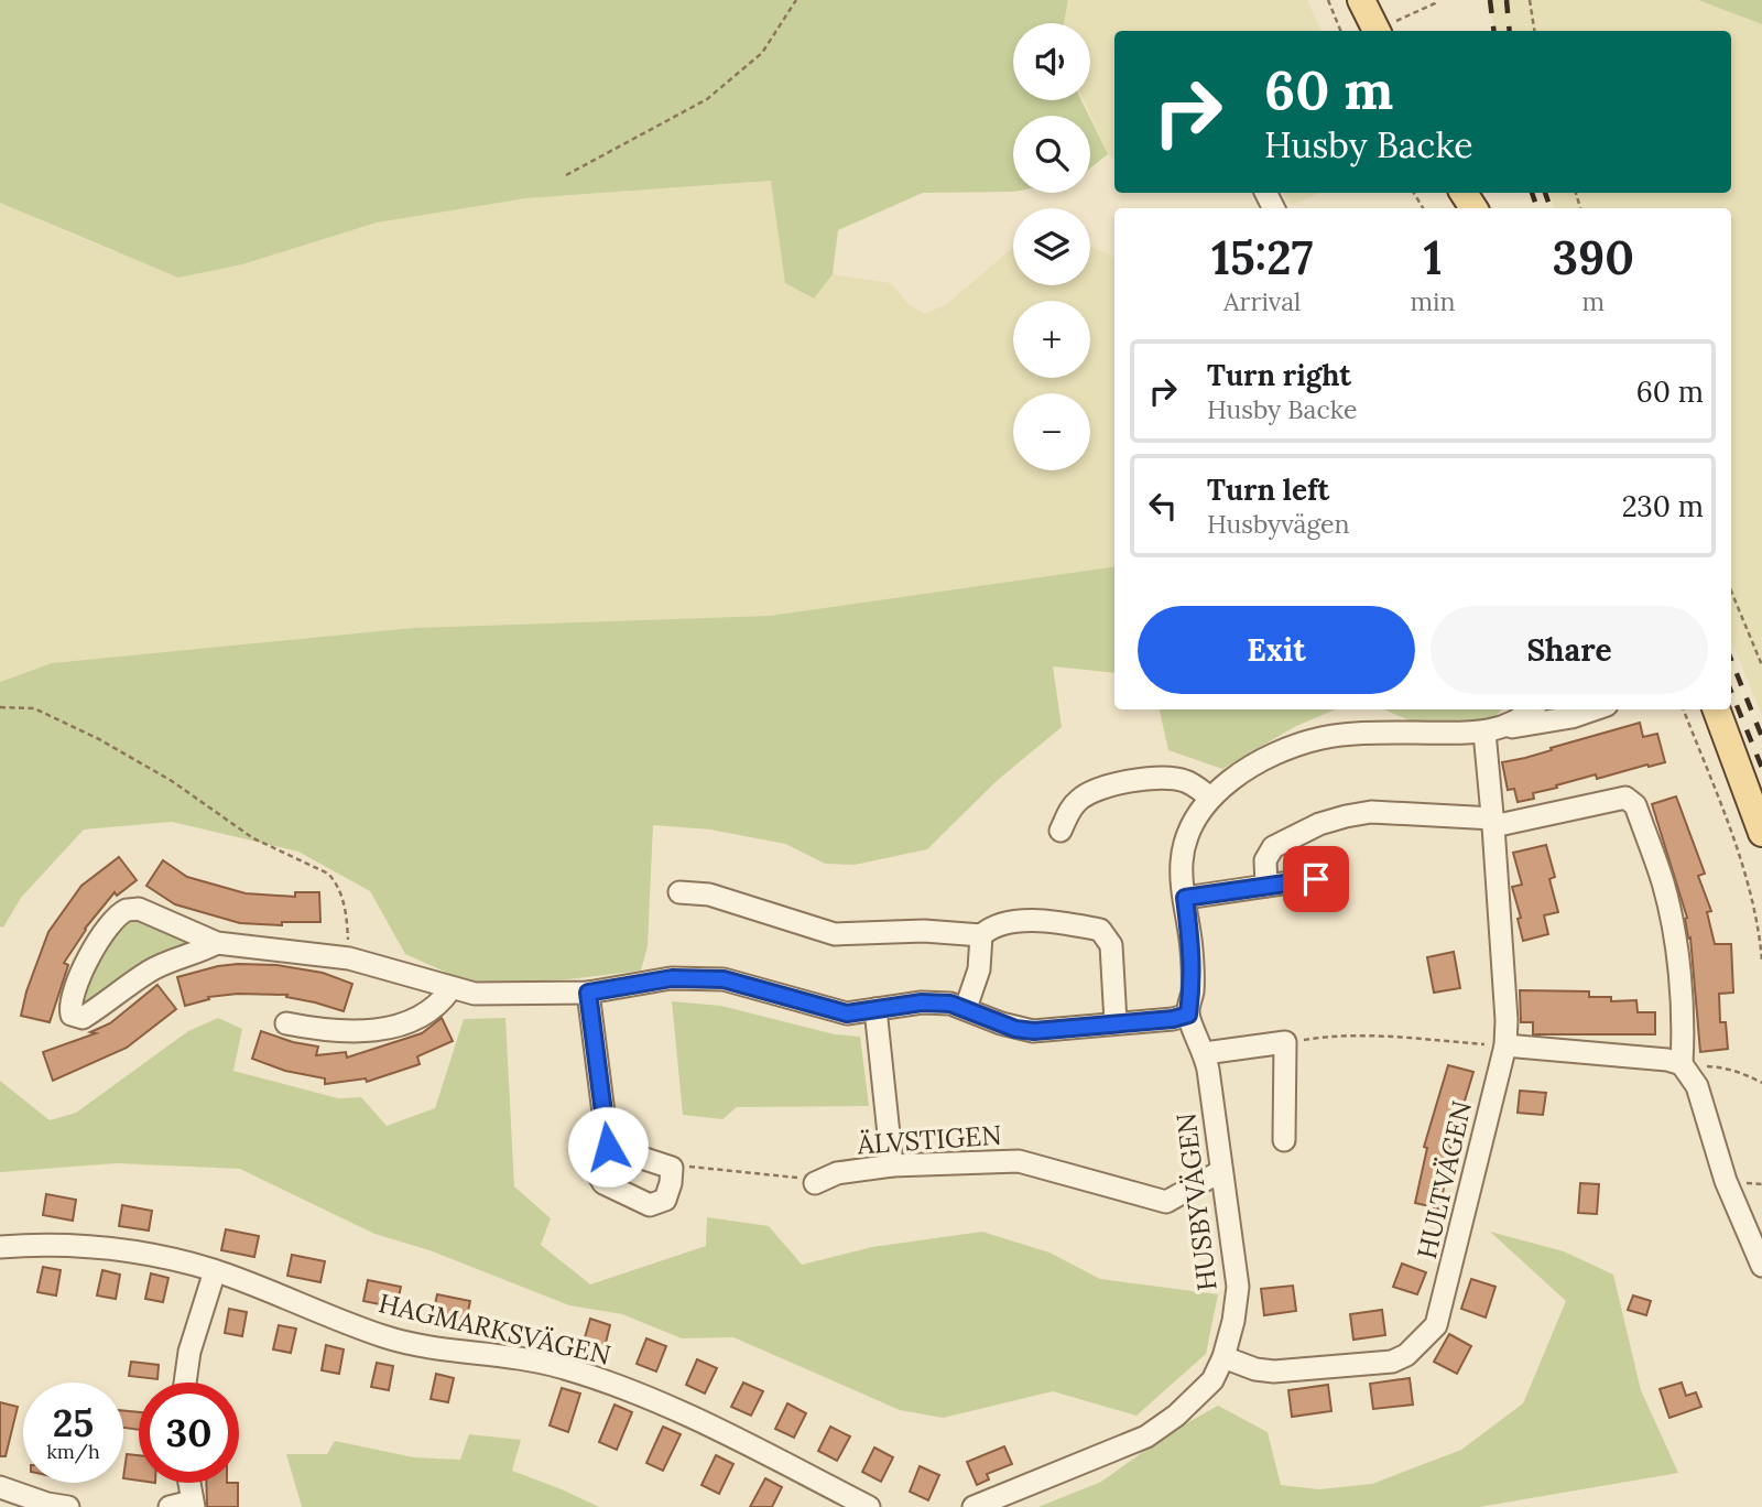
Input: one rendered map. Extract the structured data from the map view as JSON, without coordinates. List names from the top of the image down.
{
  "streets": {
    "street": [
      "ÄLVSTIGEN",
      "HULTVÄGEN",
      "HUSBYVÄGEN",
      "HAGMARKSVÄGEN"
    ]
  },
  "crossings": [
    ["ÄLVSTIGEN", "HUSBYVÄGEN"],
    ["HULTVÄGEN", "HUSBYVÄGEN"]
  ],
  "page": {
    "map_buttons": ["+", "−"],
    "turn": ["60 m", "Husby Backe"],
    "eta": [
      "15:27",
      "Arrival",
      "1",
      "min",
      "390",
      "m"
    ],
    "list": [
      {
        "name": "Turn right",
        "note": "Husby Backe",
        "value": "60 m"
      },
      {
        "name": "Turn left",
        "note": "Husbyvägen",
        "value": "230 m"
      }
    ],
    "buttons": ["Exit", "Share"],
    "speed": "25 km/h",
    "limit": "30"
  }
}
